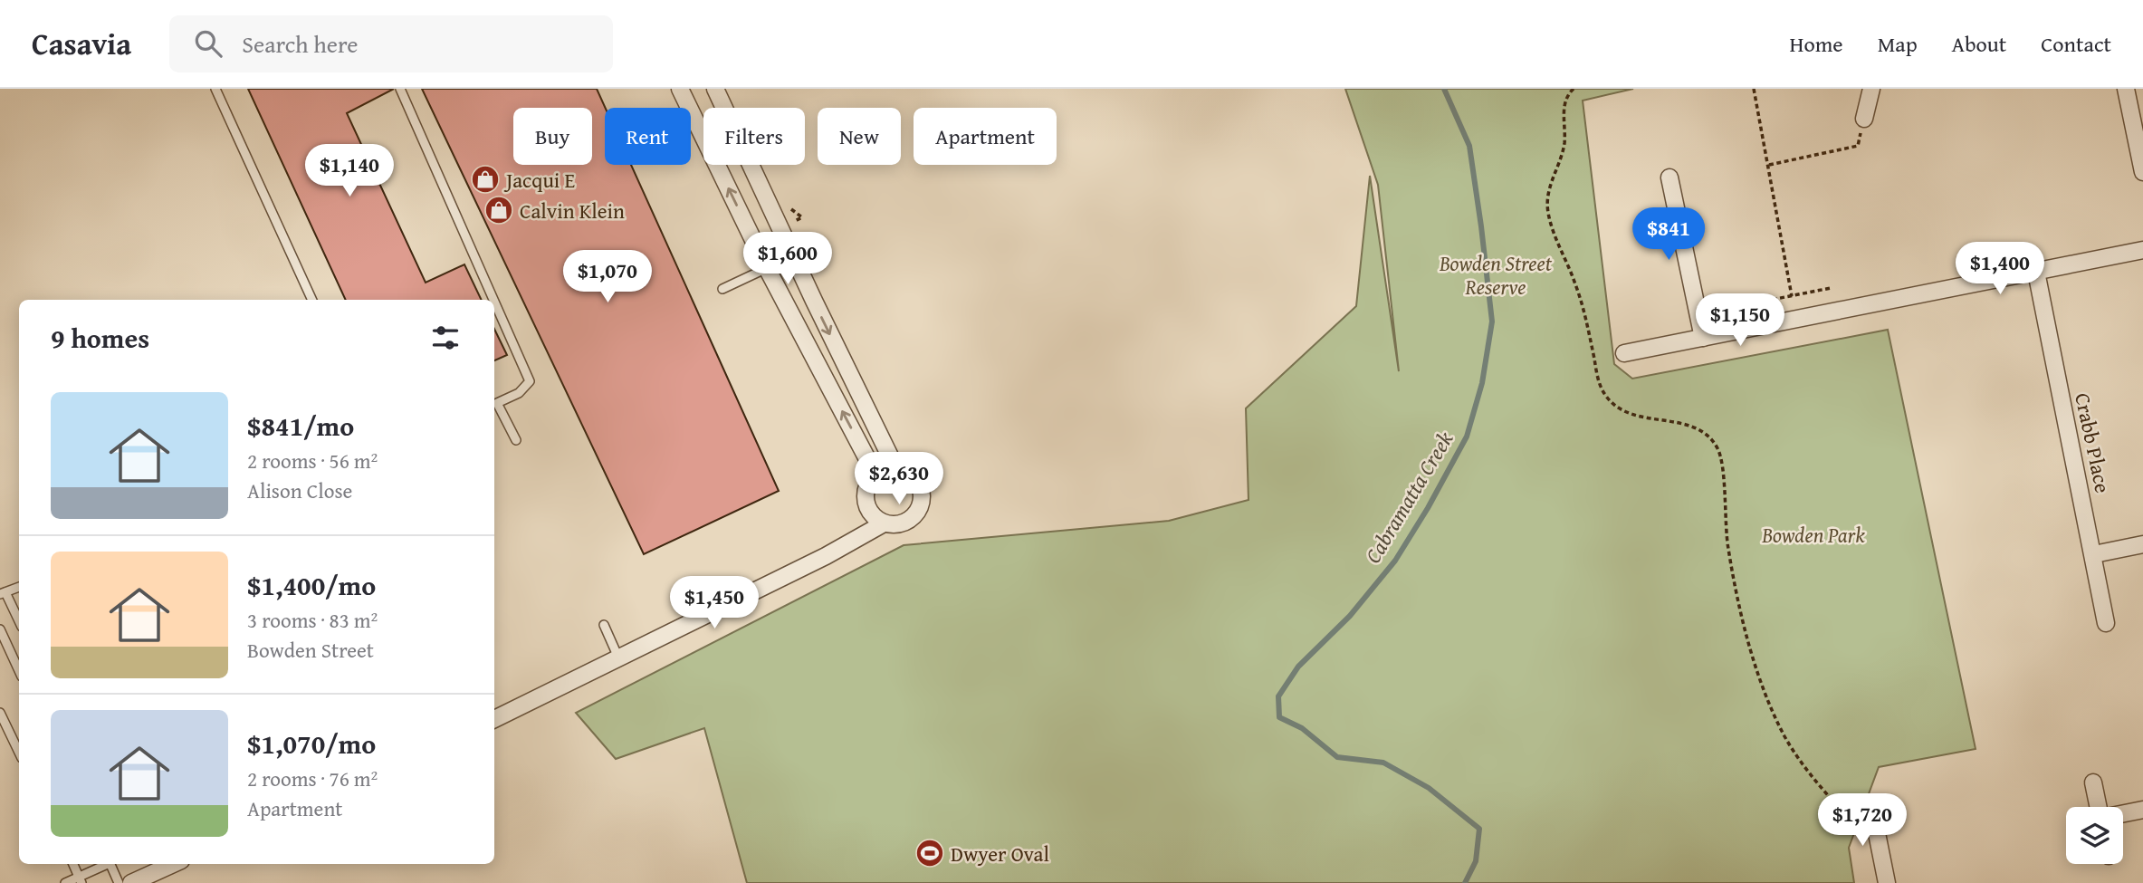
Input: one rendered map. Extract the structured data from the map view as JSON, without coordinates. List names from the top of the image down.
{
  "streets": {
    "street": ["Crabb Place"]
  },
  "water": ["Cabramatta Creek"],
  "parks": ["Bowden Street Reserve", "Bowden Park"],
  "places": {
    "shop": ["Jacqui E", "Calvin Klein"],
    "sports": ["Dwyer Oval"]
  },
  "page": {
    "header": "Casavia",
    "search": "Search here",
    "nav": [
      "Home",
      "Map",
      "About",
      "Contact"
    ],
    "chip": [
      "Buy",
      "Rent",
      "Filters",
      "New",
      "Apartment"
    ],
    "price": [
      "$1,140",
      "$841",
      "$1,600",
      "$1,400",
      "$1,070",
      "$1,150",
      "$2,630",
      "$1,450",
      "$1,720"
    ],
    "heading": "9 homes",
    "list": [
      {
        "name": "$841/mo",
        "note": "2 rooms · 56 m² · Alison Close"
      },
      {
        "name": "$1,400/mo",
        "note": "3 rooms · 83 m² · Bowden Street"
      },
      {
        "name": "$1,070/mo",
        "note": "2 rooms · 76 m² · Apartment"
      }
    ]
  }
}
